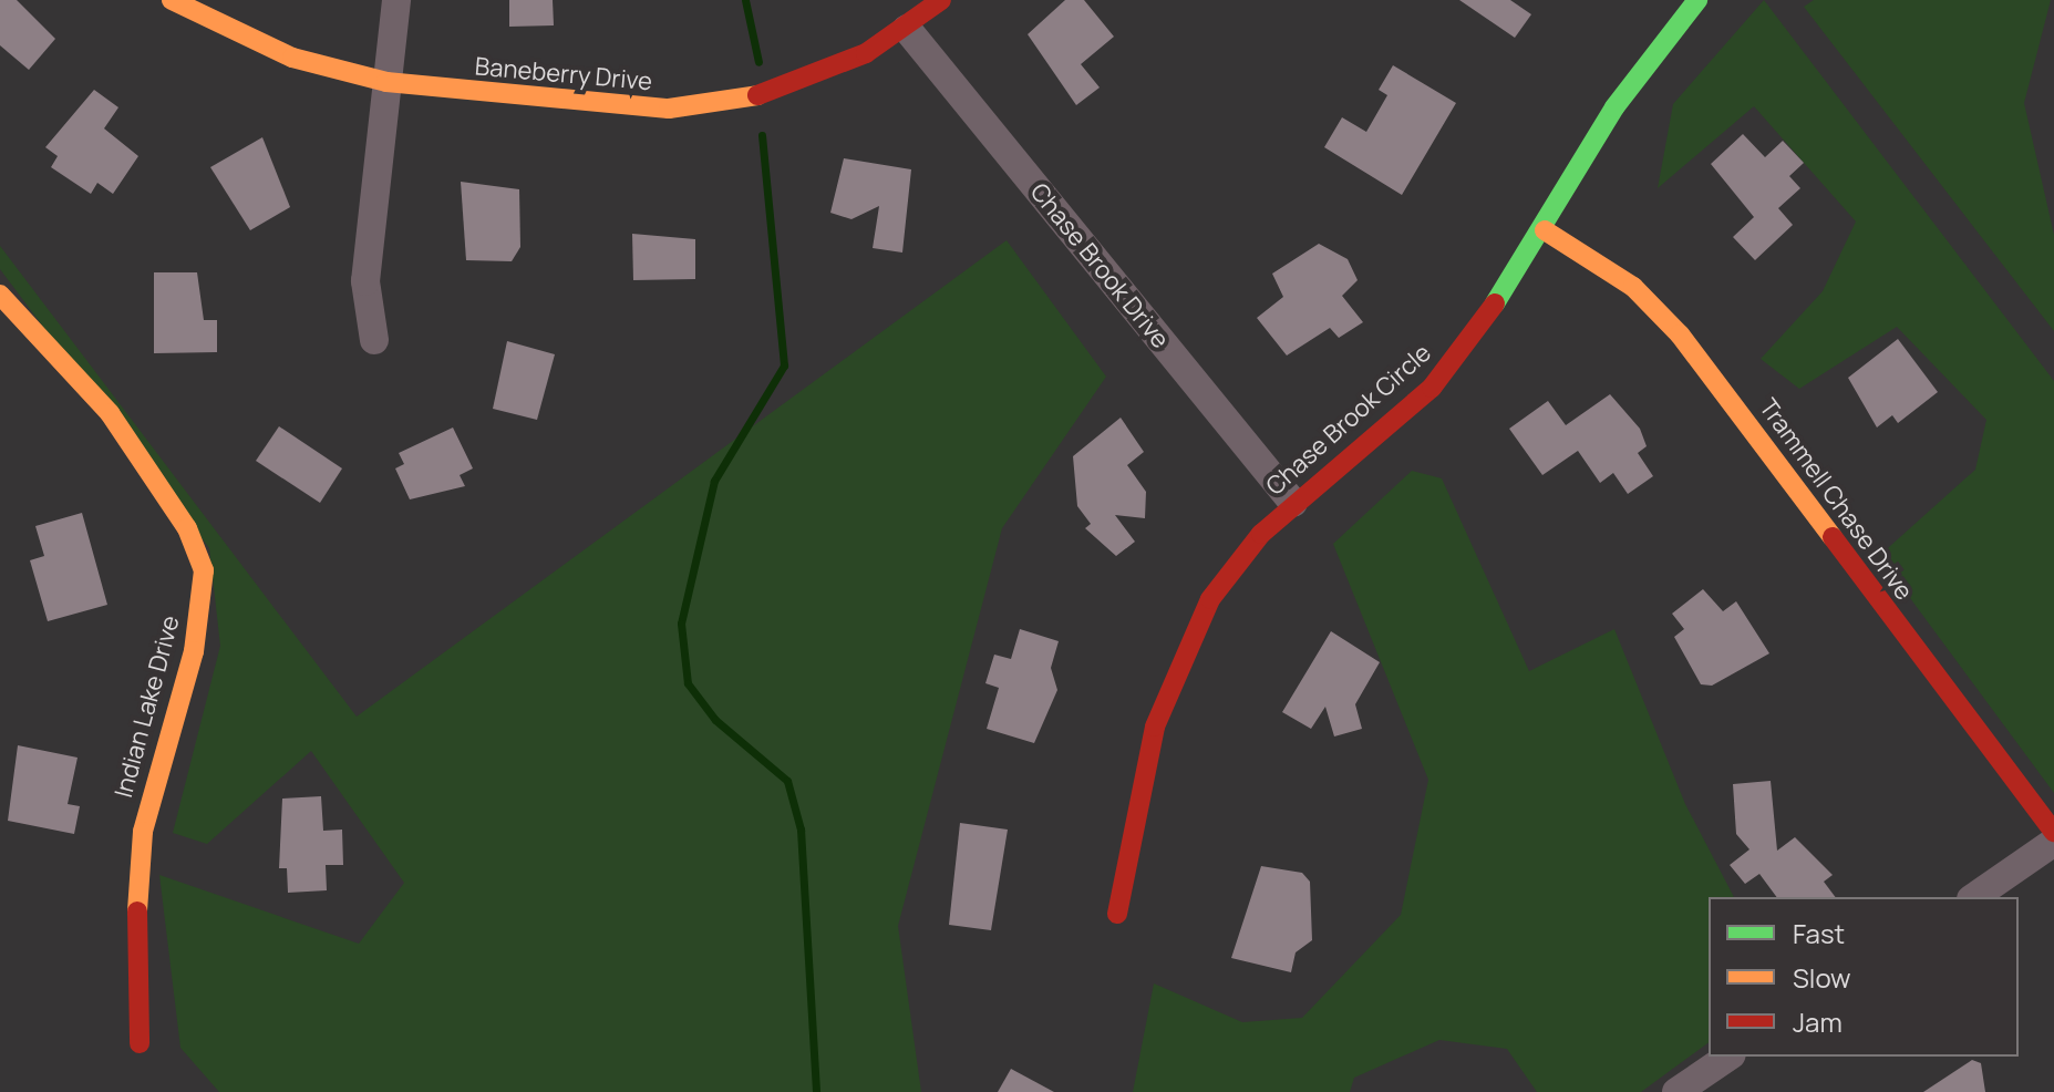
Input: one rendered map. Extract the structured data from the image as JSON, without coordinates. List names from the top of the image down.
{
  "streets": {
    "street": [
      "Baneberry Drive",
      "Chase Brook Drive",
      "Chase Brook Circle",
      "Trammell Chase Drive",
      "Indian Lake Drive"
    ]
  },
  "crossings": [
    ["Baneberry Drive", "Chase Brook Drive"],
    ["Chase Brook Drive", "Chase Brook Circle"],
    ["Chase Brook Circle", "Trammell Chase Drive"]
  ],
  "legend": ["Fast", "Slow", "Jam"]
}
